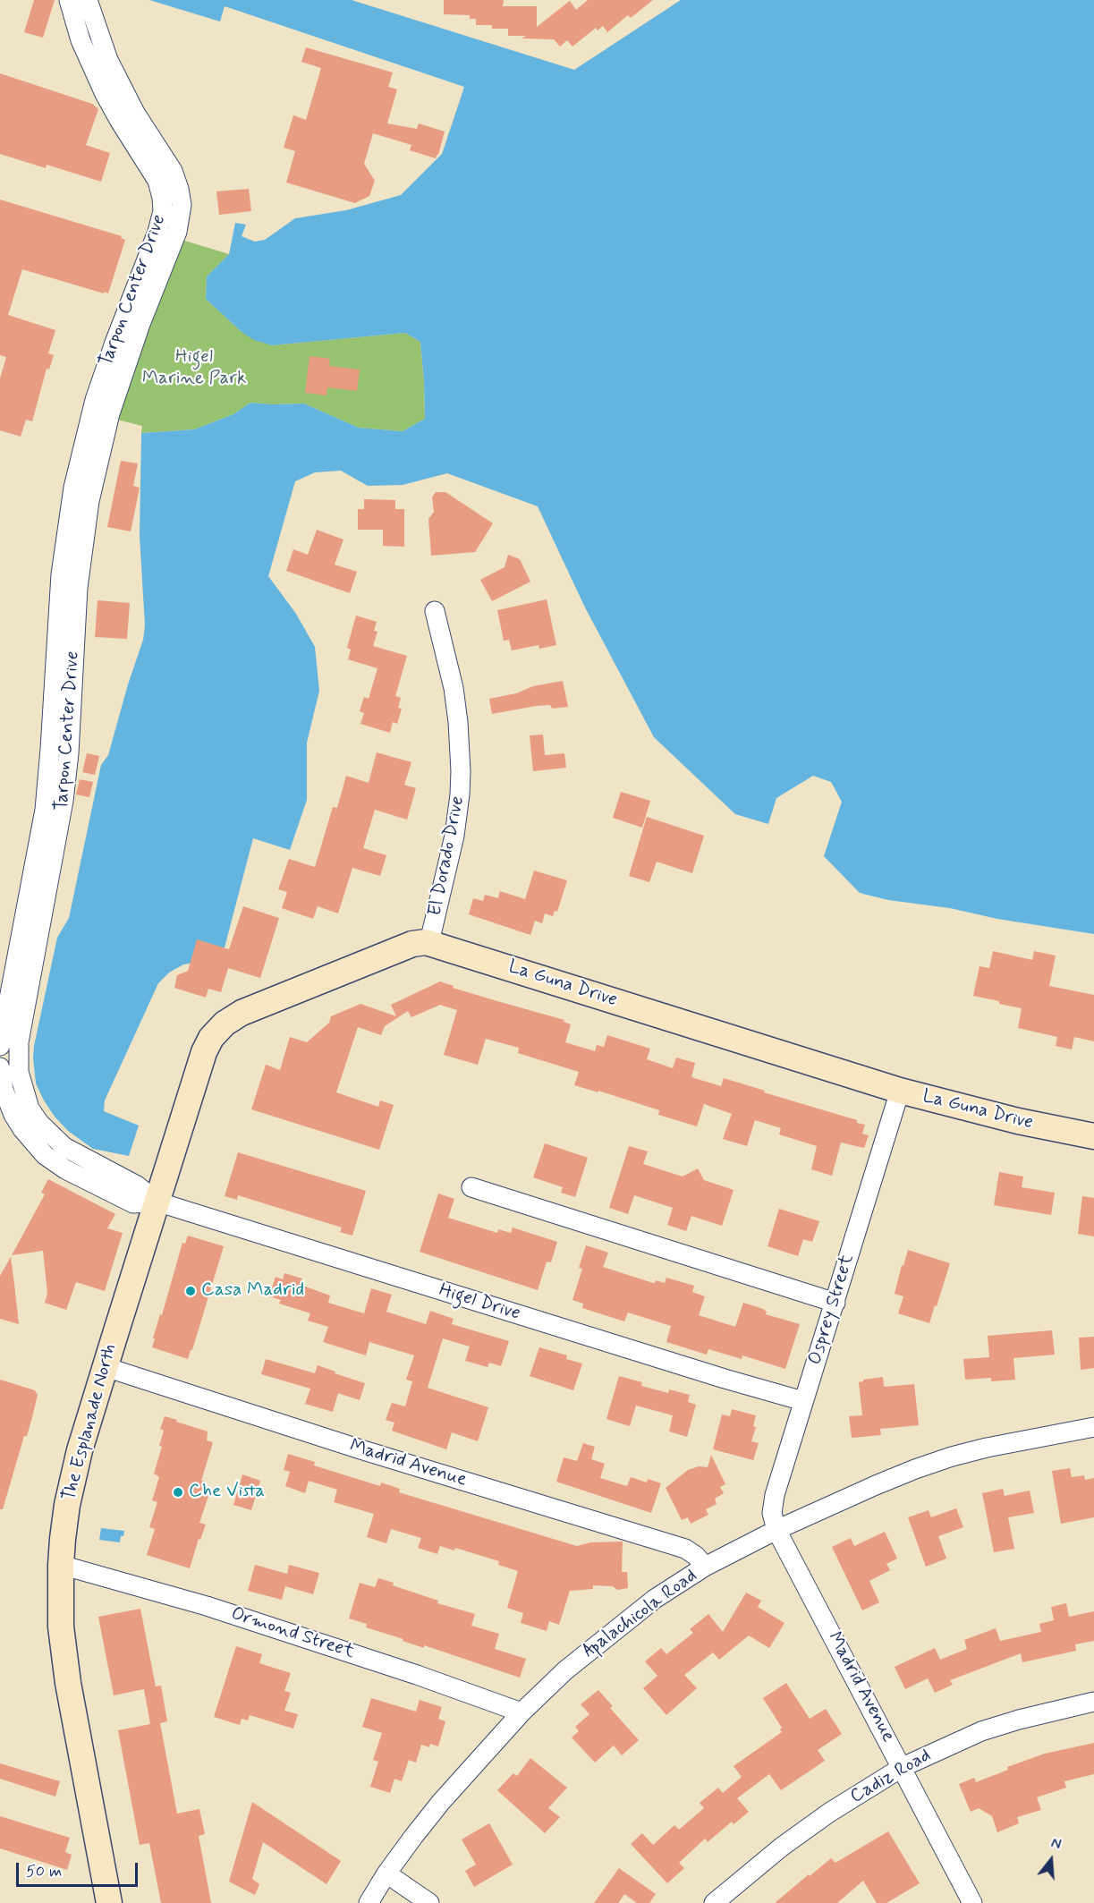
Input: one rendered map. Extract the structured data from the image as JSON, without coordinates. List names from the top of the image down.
{
  "streets": {
    "street": [
      "Tarpon Center Drive",
      "El Dorado Drive",
      "La Guna Drive",
      "Higel Drive",
      "Osprey Street",
      "The Esplanade North",
      "Madrid Avenue",
      "Apalachicola Road",
      "Ormond Street",
      "Cadiz Road"
    ]
  },
  "crossings": [
    ["Tarpon Center Drive", "La Guna Drive"],
    ["Tarpon Center Drive", "Higel Drive"],
    ["Tarpon Center Drive", "The Esplanade North"],
    ["El Dorado Drive", "La Guna Drive"],
    ["La Guna Drive", "Higel Drive"],
    ["La Guna Drive", "Osprey Street"],
    ["La Guna Drive", "The Esplanade North"],
    ["Higel Drive", "Osprey Street"],
    ["Higel Drive", "The Esplanade North"],
    ["Osprey Street", "Madrid Avenue"],
    ["Osprey Street", "Apalachicola Road"],
    ["The Esplanade North", "Madrid Avenue"],
    ["The Esplanade North", "Ormond Street"],
    ["Madrid Avenue", "Apalachicola Road"],
    ["Madrid Avenue", "Cadiz Road"],
    ["Apalachicola Road", "Ormond Street"]
  ],
  "parks": ["Higel Marine Park"],
  "places": ["Casa Madrid", "Che Vista"],
  "scale_bar": "50 m",
  "north": "top"
}
